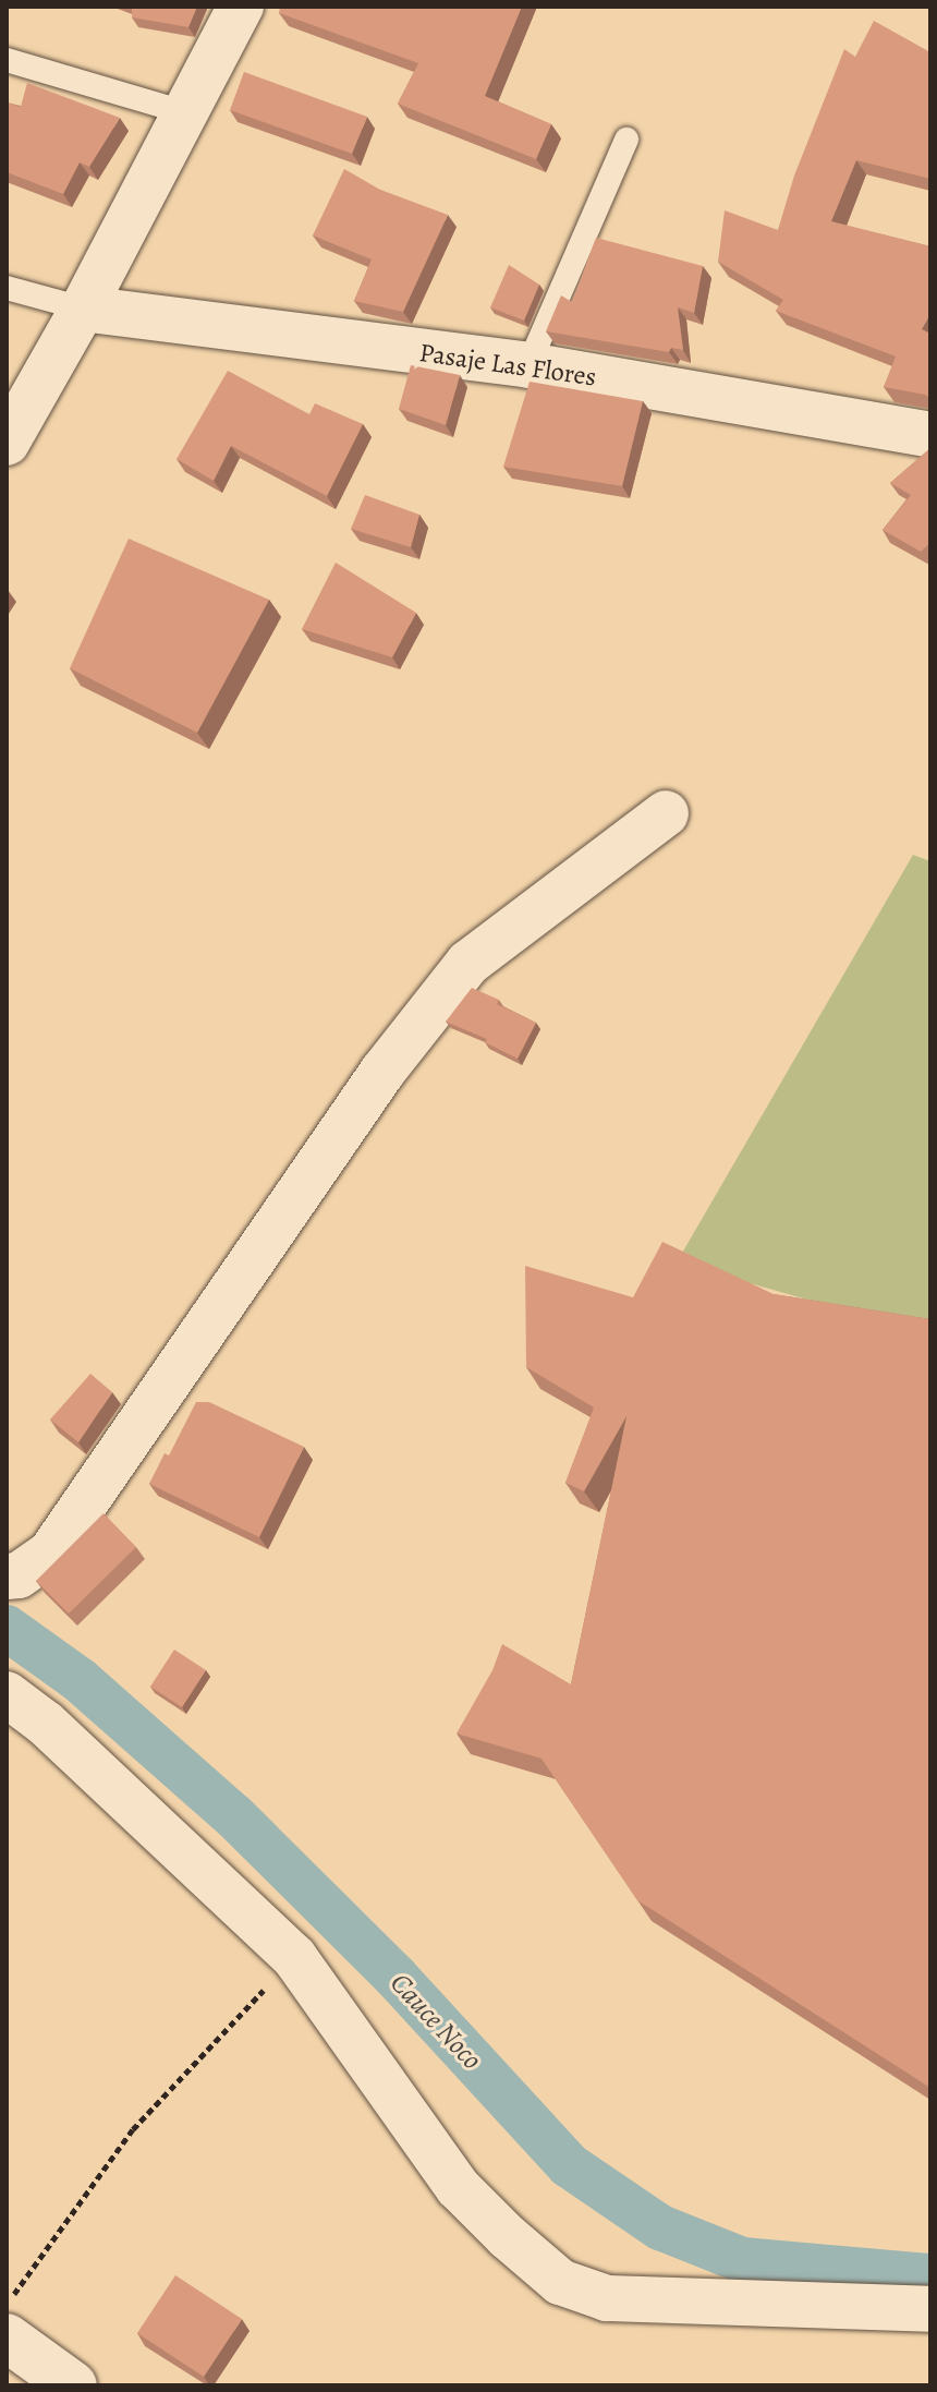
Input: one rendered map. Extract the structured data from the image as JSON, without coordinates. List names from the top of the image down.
{
  "streets": {
    "street": ["Pasaje Las Flores"]
  },
  "water": ["Cauce Noco"]
}
